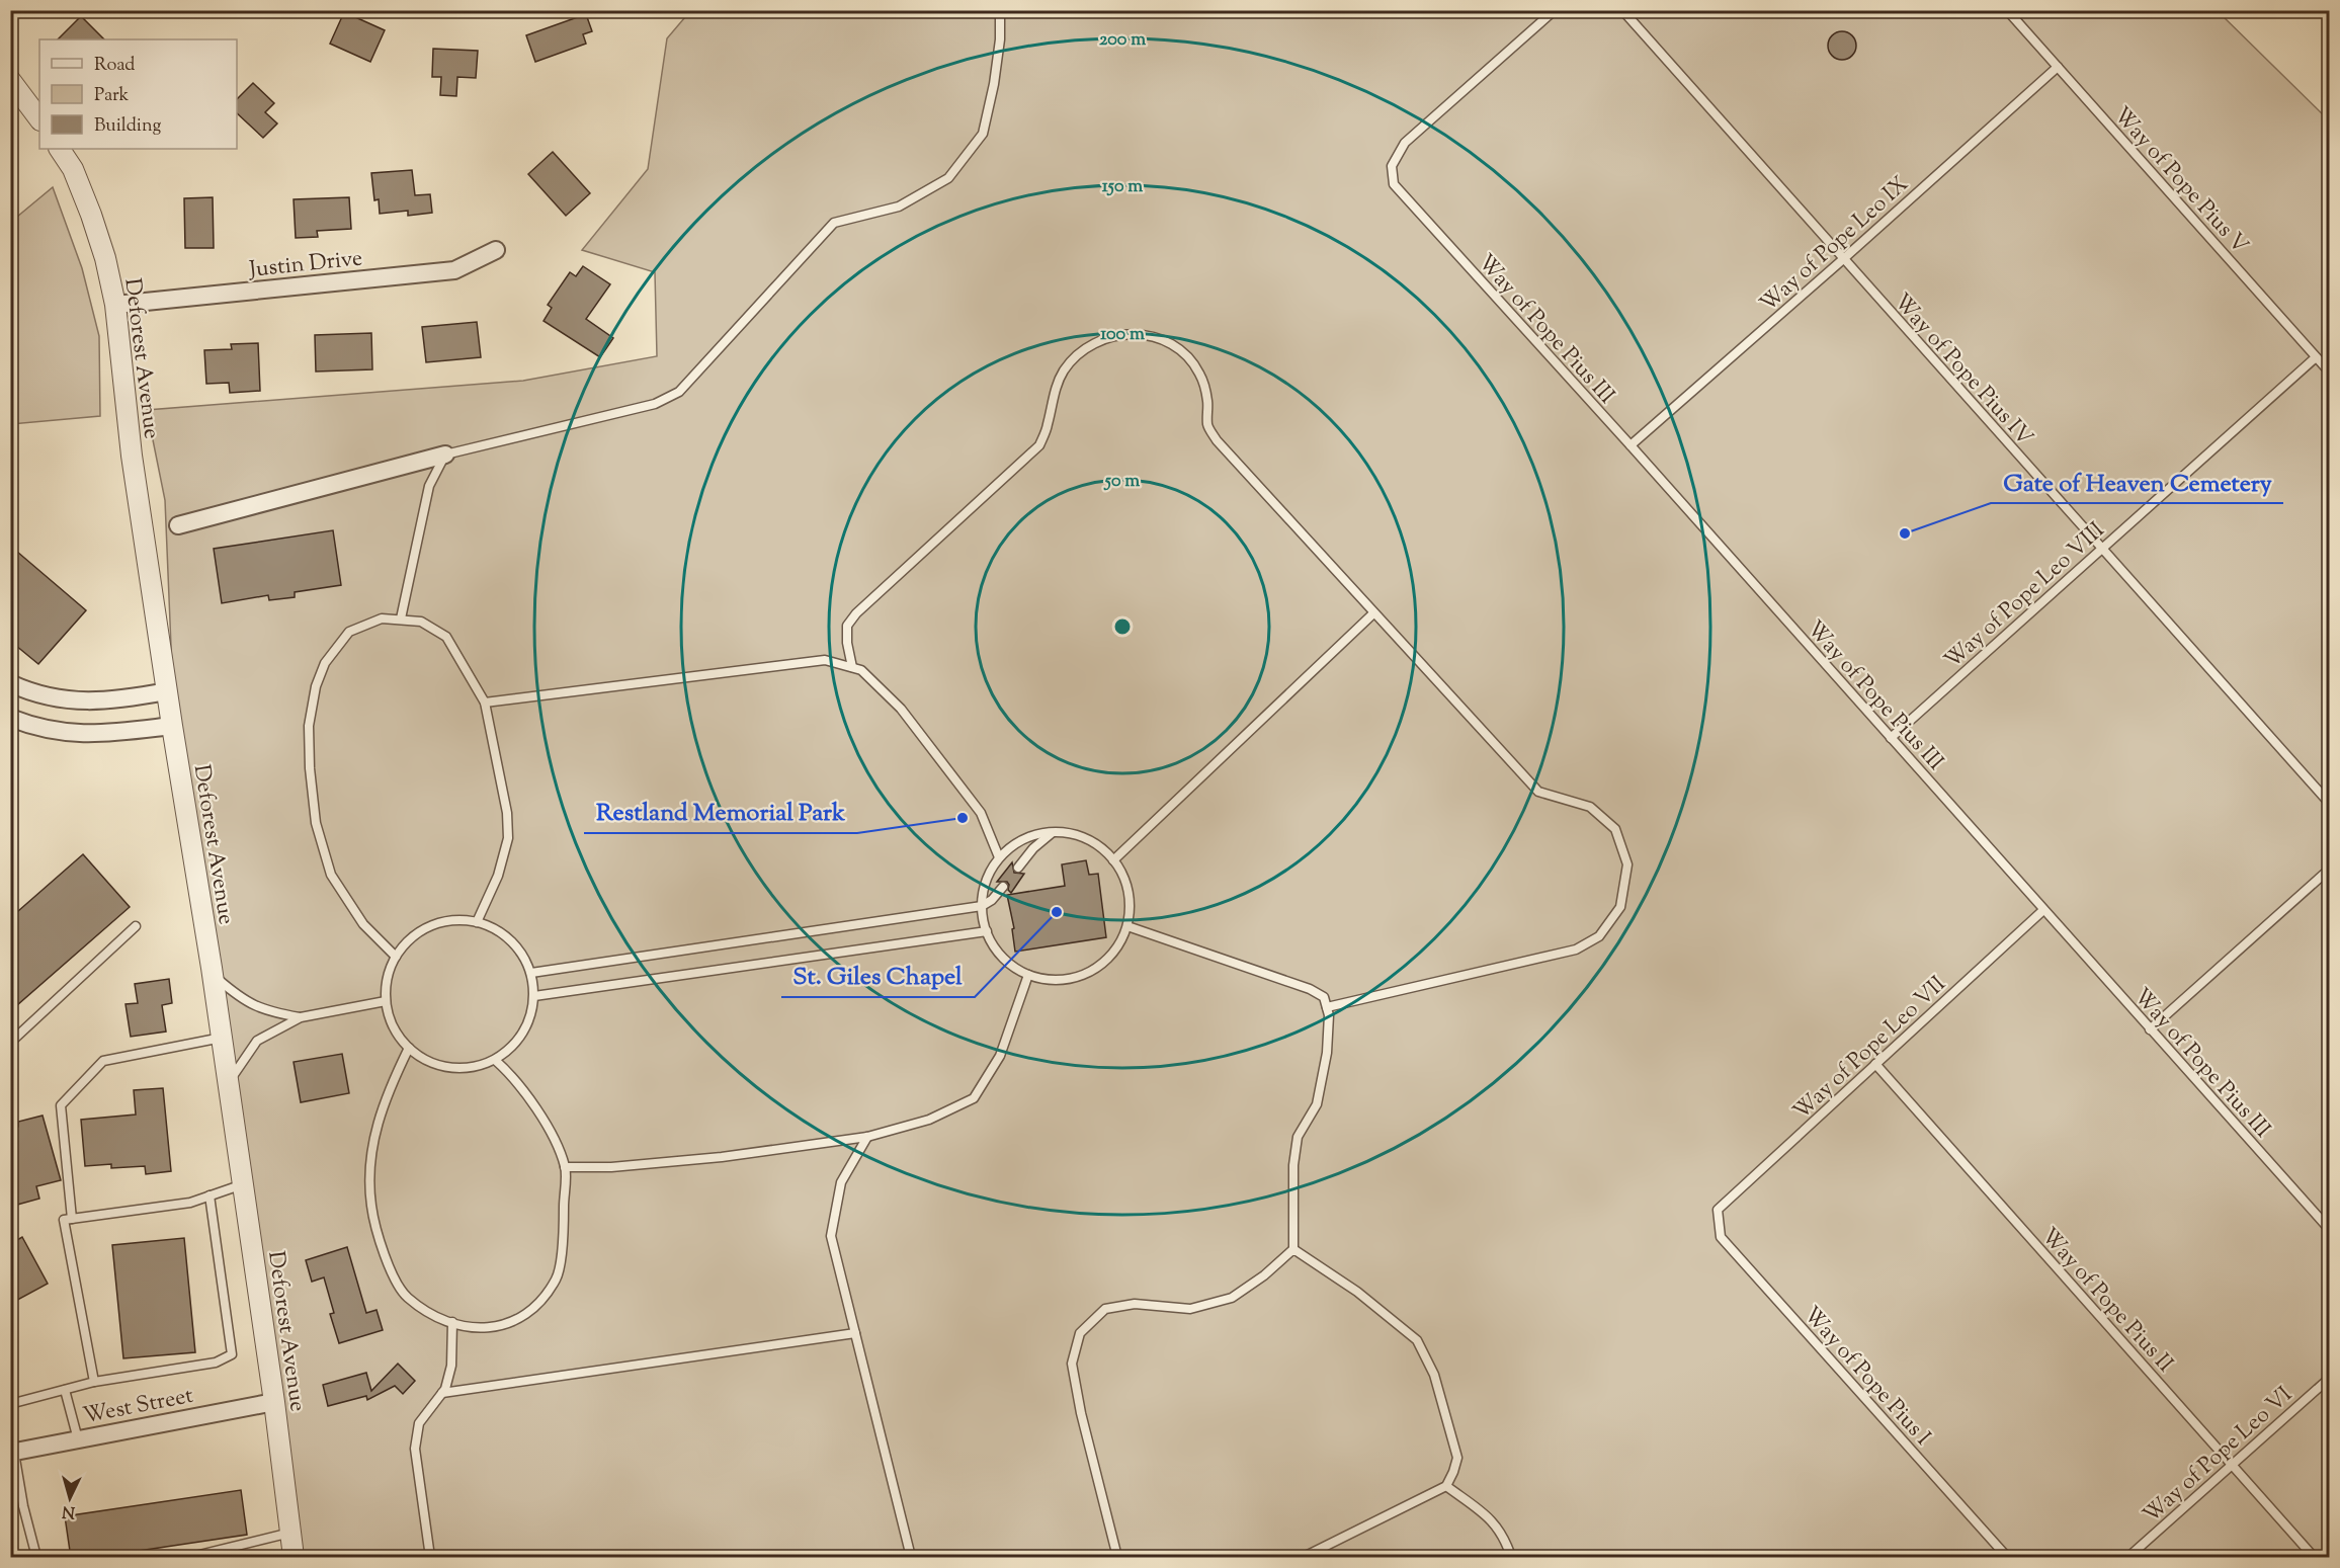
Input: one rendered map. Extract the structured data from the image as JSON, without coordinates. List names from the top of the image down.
{
  "streets": {
    "street": ["Justin Drive", "Deforest Avenue", "West Street"],
    "lane": [
      "Way of Pope Pius V",
      "Way of Pope Leo IX",
      "Way of Pope Pius III",
      "Way of Pope Pius IV",
      "Way of Pope Leo VIII",
      "Way of Pope Leo VII",
      "Way of Pope Pius II",
      "Way of Pope Pius I",
      "Way of Pope Leo VI"
    ]
  },
  "crossings": [
    ["Way of Pope Pius V", "Way of Pope Leo IX"],
    ["Way of Pope Pius V", "Way of Pope Leo VIII"],
    ["Way of Pope Leo IX", "Way of Pope Pius III"],
    ["Way of Pope Leo IX", "Way of Pope Pius IV"],
    ["Justin Drive", "Deforest Avenue"],
    ["Way of Pope Pius III", "Way of Pope Leo VIII"],
    ["Way of Pope Pius III", "Way of Pope Leo VII"],
    ["Deforest Avenue", "West Street"],
    ["Way of Pope Pius IV", "Way of Pope Leo VIII"],
    ["Way of Pope Leo VII", "Way of Pope Pius II"],
    ["Way of Pope Leo VII", "Way of Pope Pius I"],
    ["Way of Pope Pius II", "Way of Pope Leo VI"]
  ],
  "places": ["Gate of Heaven Cemetery", "Restland Memorial Park", "St. Giles Chapel"],
  "legend": ["Road", "Park", "Building"],
  "north": "bottom",
  "rings": [
    "200 m",
    "150 m",
    "100 m",
    "50 m"
  ]
}
